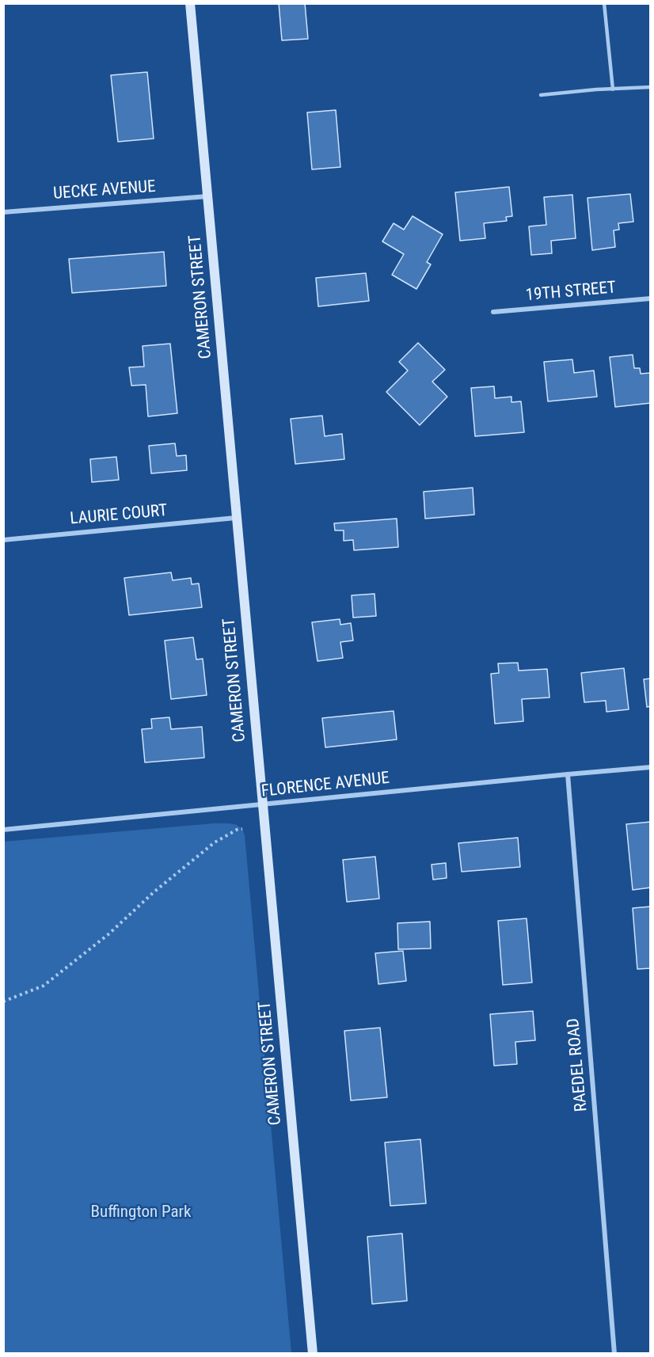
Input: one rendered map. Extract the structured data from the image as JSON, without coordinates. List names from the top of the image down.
{
  "streets": {
    "main road": ["CAMERON STREET"],
    "street": [
      "UECKE AVENUE",
      "19TH STREET",
      "LAURIE COURT",
      "FLORENCE AVENUE",
      "RAEDEL ROAD"
    ]
  },
  "crossings": [
    ["UECKE AVENUE", "CAMERON STREET"],
    ["CAMERON STREET", "LAURIE COURT"],
    ["CAMERON STREET", "FLORENCE AVENUE"],
    ["FLORENCE AVENUE", "RAEDEL ROAD"]
  ],
  "parks": ["Buffington Park"]
}
